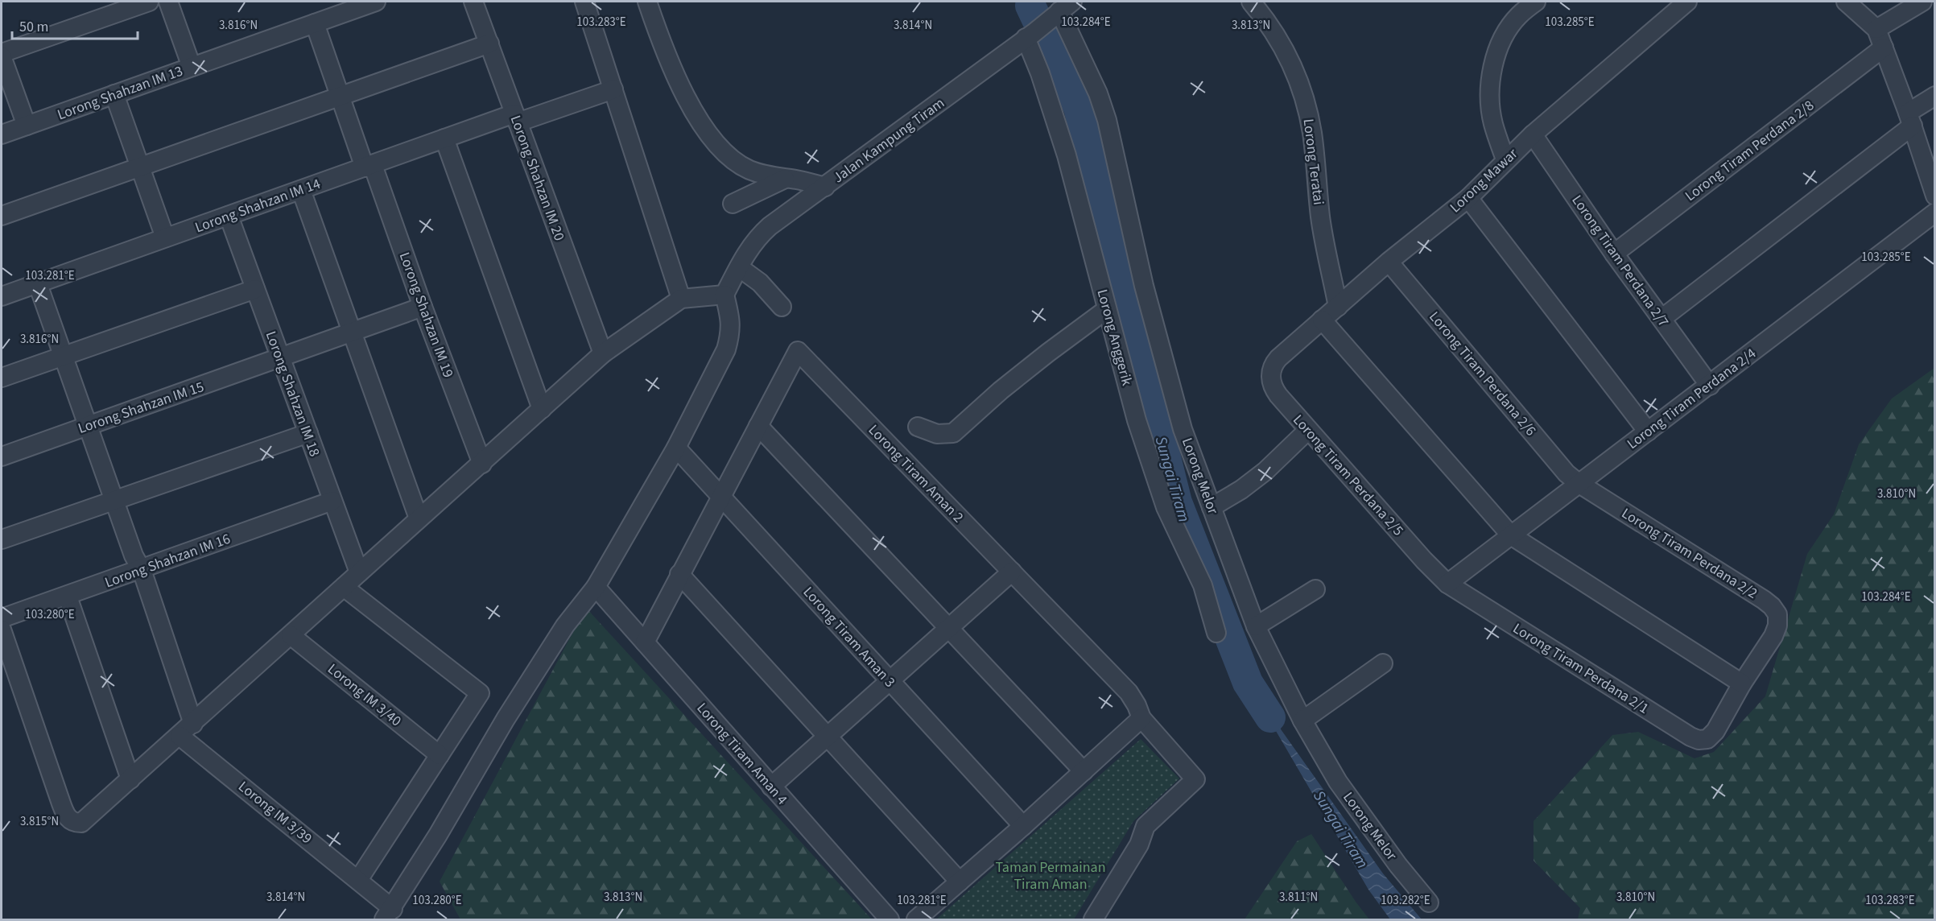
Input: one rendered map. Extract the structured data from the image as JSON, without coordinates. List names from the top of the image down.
{
  "streets": {
    "street": [
      "Lorong Shahzan IM 13",
      "Jalan Kampung Tiram",
      "Lorong Tiram Perdana 2/8",
      "Lorong Teratai",
      "Lorong Shahzan IM 20",
      "Lorong Mawar",
      "Lorong Shahzan IM 14",
      "Lorong Tiram Perdana 2/7",
      "Lorong Shahzan IM 19",
      "Lorong Anggerik",
      "Lorong Tiram Perdana 2/6",
      "Lorong Shahzan IM 18",
      "Lorong Tiram Perdana 2/4",
      "Lorong Shahzan IM 15",
      "Lorong Tiram Aman 2",
      "Lorong Tiram Perdana 2/5",
      "Lorong Melor",
      "Lorong Tiram Perdana 2/2",
      "Lorong Shahzan IM 16",
      "Lorong Tiram Aman 3",
      "Lorong Tiram Perdana 2/1",
      "Lorong IM 3/40",
      "Lorong Tiram Aman 4",
      "Lorong IM 3/39"
    ]
  },
  "crossings": [
    ["Lorong Shahzan IM 13", "Lorong Shahzan IM 19"],
    ["Jalan Kampung Tiram", "Lorong Anggerik"],
    ["Jalan Kampung Tiram", "Lorong Melor"],
    ["Lorong Tiram Perdana 2/8", "Lorong Tiram Perdana 2/7"],
    ["Lorong Teratai", "Lorong Mawar"],
    ["Lorong Shahzan IM 20", "Lorong Shahzan IM 14"],
    ["Lorong Mawar", "Lorong Tiram Perdana 2/7"],
    ["Lorong Mawar", "Lorong Tiram Perdana 2/6"],
    ["Lorong Mawar", "Lorong Tiram Perdana 2/5"],
    ["Lorong Shahzan IM 14", "Lorong Shahzan IM 19"],
    ["Lorong Shahzan IM 14", "Lorong Shahzan IM 18"],
    ["Lorong Tiram Perdana 2/7", "Lorong Tiram Perdana 2/4"],
    ["Lorong Shahzan IM 19", "Lorong Shahzan IM 15"],
    ["Lorong Tiram Perdana 2/6", "Lorong Tiram Perdana 2/4"],
    ["Lorong Tiram Perdana 2/6", "Lorong Tiram Perdana 2/2"],
    ["Lorong Shahzan IM 18", "Lorong Shahzan IM 15"],
    ["Lorong Shahzan IM 18", "Lorong Shahzan IM 16"],
    ["Lorong Tiram Perdana 2/4", "Lorong Tiram Perdana 2/5"],
    ["Lorong Tiram Perdana 2/4", "Lorong Tiram Perdana 2/2"],
    ["Lorong Tiram Perdana 2/4", "Lorong Tiram Perdana 2/1"],
    ["Lorong Tiram Aman 2", "Lorong Tiram Aman 3"],
    ["Lorong Tiram Aman 2", "Lorong Tiram Aman 4"],
    ["Lorong Tiram Perdana 2/5", "Lorong Tiram Perdana 2/1"],
    ["Lorong Tiram Perdana 2/2", "Lorong Tiram Perdana 2/1"]
  ],
  "water": ["Sungai Tiram"],
  "parks": ["Taman Permainan Tiram Aman"],
  "scale_bar": "50 m",
  "coordinates": [
    "103.283°E",
    "103.284°E",
    "103.285°E",
    "3.816°N",
    "3.814°N",
    "3.813°N",
    "103.281°E",
    "3.810°N",
    "103.280°E",
    "3.815°N",
    "3.811°N",
    "103.282°E"
  ]
}
